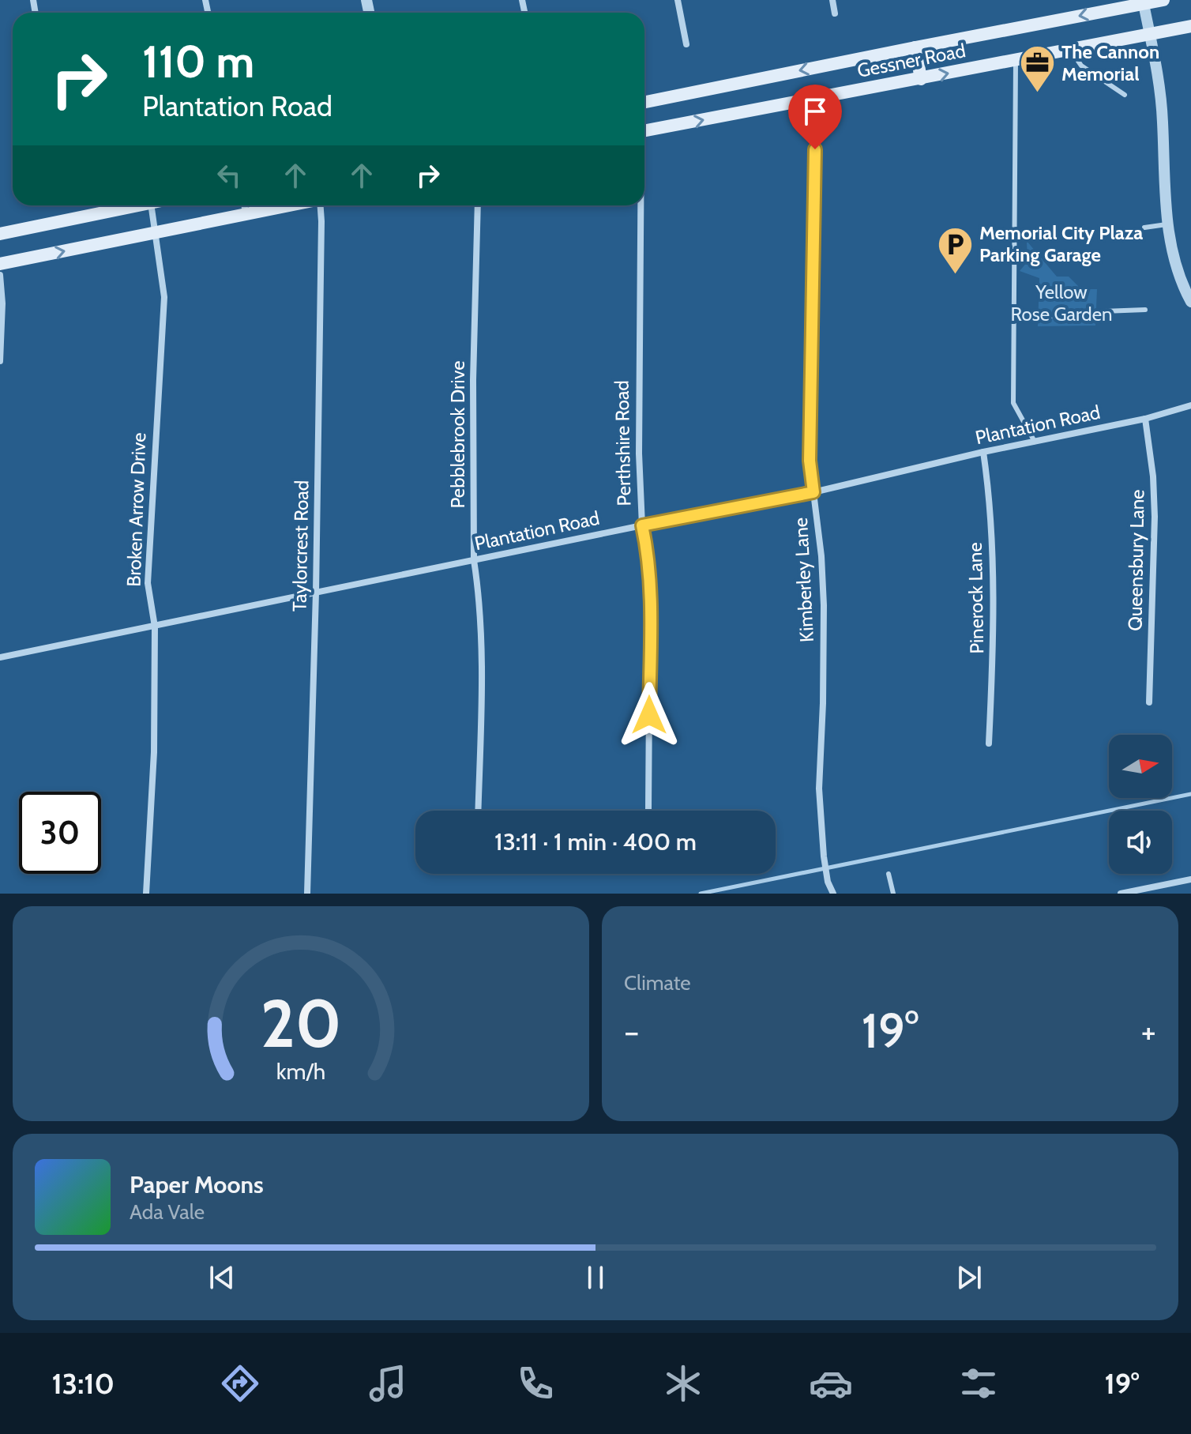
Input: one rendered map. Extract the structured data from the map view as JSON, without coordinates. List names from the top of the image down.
{
  "streets": {
    "main road": ["Gessner Road"],
    "street": [
      "Plantation Road",
      "Pebblebrook Drive",
      "Perthshire Road",
      "Broken Arrow Drive",
      "Taylorcrest Road",
      "Queensbury Lane",
      "Kimberley Lane",
      "Pinerock Lane"
    ]
  },
  "crossings": [
    ["Plantation Road", "Pebblebrook Drive"],
    ["Plantation Road", "Perthshire Road"],
    ["Plantation Road", "Broken Arrow Drive"],
    ["Plantation Road", "Taylorcrest Road"],
    ["Plantation Road", "Queensbury Lane"],
    ["Plantation Road", "Kimberley Lane"],
    ["Plantation Road", "Pinerock Lane"]
  ],
  "parks": ["Yellow Rose Garden"],
  "places": {
    "office": ["The Cannon Memorial"],
    "parking": ["Memorial City Plaza Parking Garage"]
  },
  "north": "right",
  "page": {
    "turn": ["110 m", "Plantation Road"],
    "limit": "30",
    "trip": "13:11 · 1 min · 400 m",
    "tile": "Climate",
    "heat": ["−", "19°", "+"],
    "song": ["Paper Moons", "Ada Vale"],
    "tabs": ["13:10", "19°"],
    "gauge": ["20", "km/h"]
  }
}
